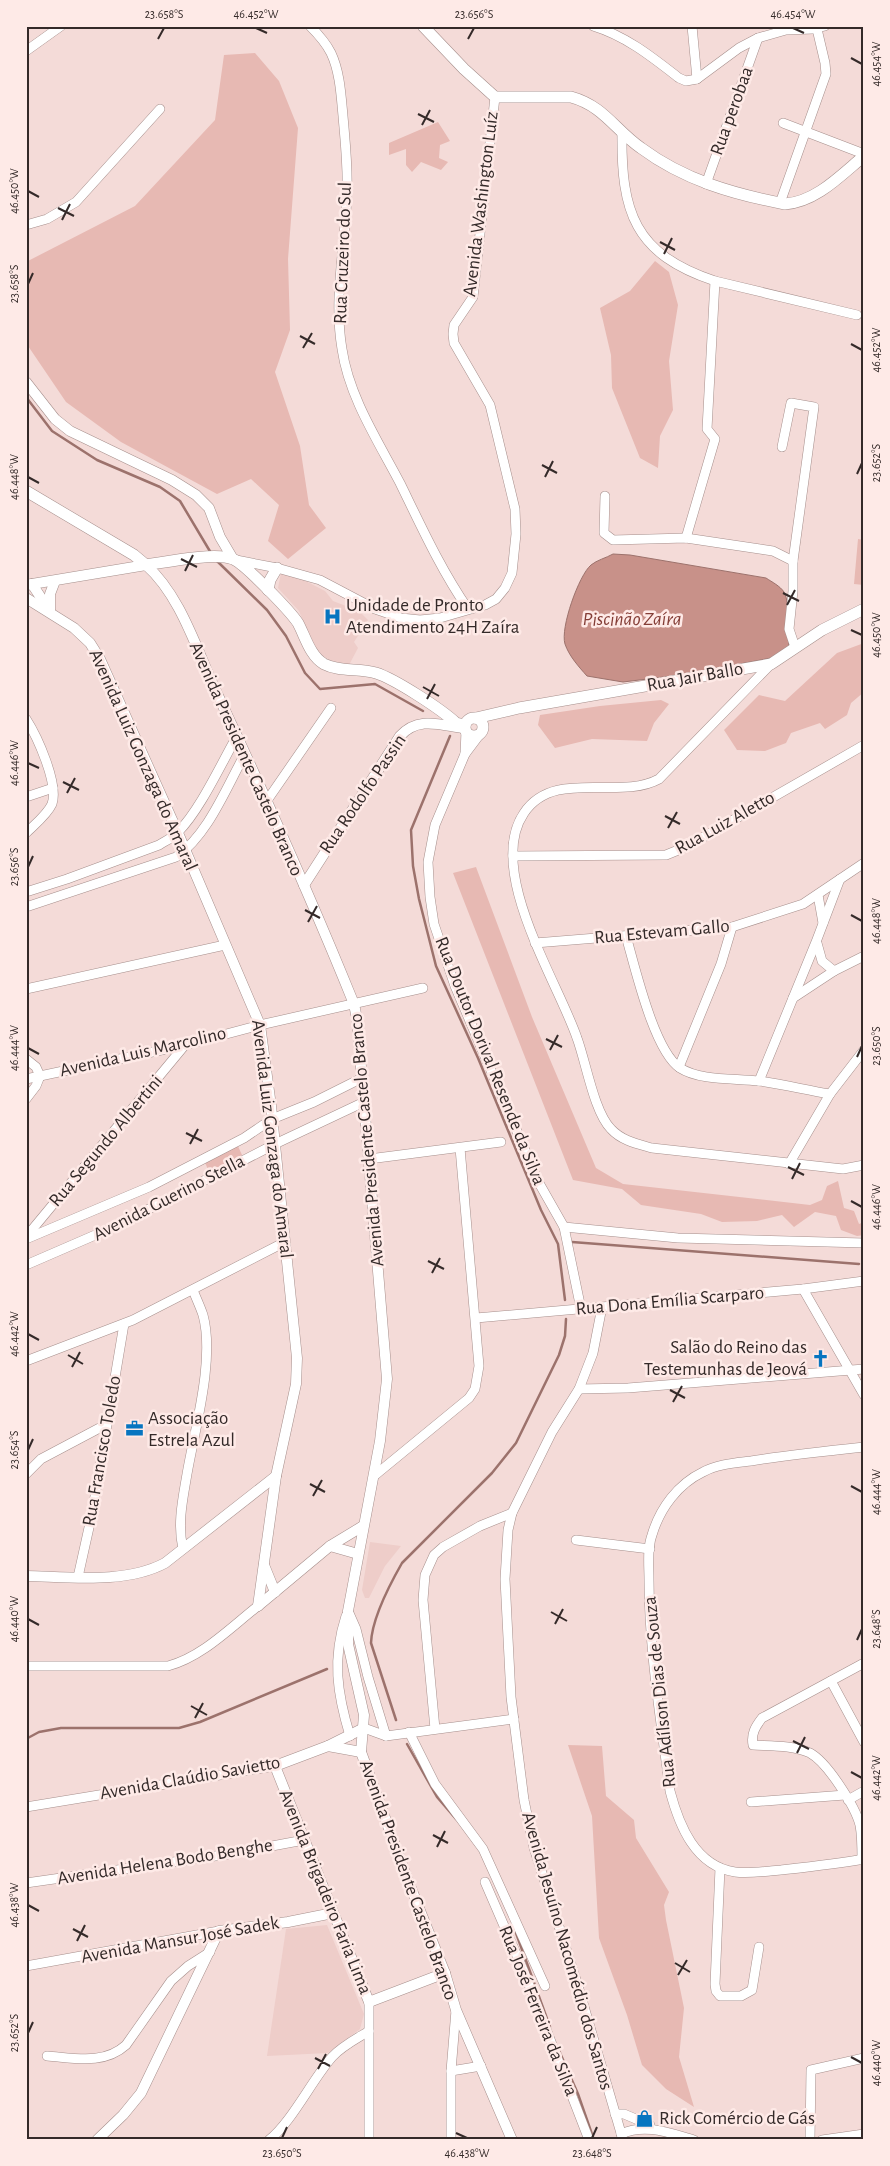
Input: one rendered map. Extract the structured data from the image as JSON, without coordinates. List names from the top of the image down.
{
  "streets": {
    "main road": ["Avenida Washington Luíz", "Rua Jair Ballo", "Avenida Presidente Castelo Branco"],
    "street": [
      "Rua perobaa",
      "Rua Cruzeiro do Sul",
      "Avenida Luiz Gonzaga do Amaral",
      "Rua Rodolfo Passin",
      "Rua Luiz Aletto",
      "Rua Estevam Gallo",
      "Avenida Luis Marcolino",
      "Rua Doutor Dorival Resende da Silva",
      "Rua Segundo Albertini",
      "Avenida Guerino Stella",
      "Rua Dona Emília Scarparo",
      "Rua Francisco Toledo",
      "Rua Adílson Dias de Souza",
      "Avenida Claúdio Savietto",
      "Avenida Helena Bodo Benghe",
      "Avenida Brigadeiro Faria Lima",
      "Avenida Mansur José Sadek",
      "Avenida Jesuíno Nacomédio dos Santos",
      "Rua José Ferreira da Silva"
    ]
  },
  "crossings": [
    ["Avenida Washington Luíz", "Rua Cruzeiro do Sul"],
    ["Rua Jair Ballo", "Rua Rodolfo Passin"],
    ["Rua Jair Ballo", "Rua Doutor Dorival Resende da Silva"],
    ["Avenida Presidente Castelo Branco", "Rua Rodolfo Passin"],
    ["Avenida Presidente Castelo Branco", "Avenida Luis Marcolino"],
    ["Avenida Presidente Castelo Branco", "Avenida Guerino Stella"],
    ["Avenida Presidente Castelo Branco", "Avenida Claúdio Savietto"],
    ["Avenida Luiz Gonzaga do Amaral", "Avenida Luis Marcolino"],
    ["Avenida Luiz Gonzaga do Amaral", "Avenida Guerino Stella"],
    ["Rua Rodolfo Passin", "Rua Doutor Dorival Resende da Silva"],
    ["Avenida Luis Marcolino", "Rua Segundo Albertini"],
    ["Rua Doutor Dorival Resende da Silva", "Rua Dona Emília Scarparo"],
    ["Rua Segundo Albertini", "Avenida Guerino Stella"],
    ["Rua Dona Emília Scarparo", "Avenida Jesuíno Nacomédio dos Santos"],
    ["Avenida Claúdio Savietto", "Avenida Brigadeiro Faria Lima"],
    ["Avenida Helena Bodo Benghe", "Avenida Brigadeiro Faria Lima"],
    ["Avenida Brigadeiro Faria Lima", "Avenida Mansur José Sadek"]
  ],
  "water": ["Piscinão Zaíra"],
  "places": {
    "hospital": ["Unidade de Pronto Atendimento 24H Zaíra"],
    "church": ["Salão do Reino das Testemunhas de Jeová"],
    "office": ["Associação Estrela Azul"],
    "shop": ["Rick Comércio de Gás"]
  },
  "coordinates": [
    "23.658°S",
    "46.452°W",
    "23.656°S",
    "46.454°W",
    "46.450°W",
    "23.652°S",
    "46.448°W",
    "46.446°W",
    "23.650°S",
    "46.444°W",
    "46.442°W",
    "23.654°S",
    "46.440°W",
    "23.648°S",
    "46.438°W"
  ]
}
